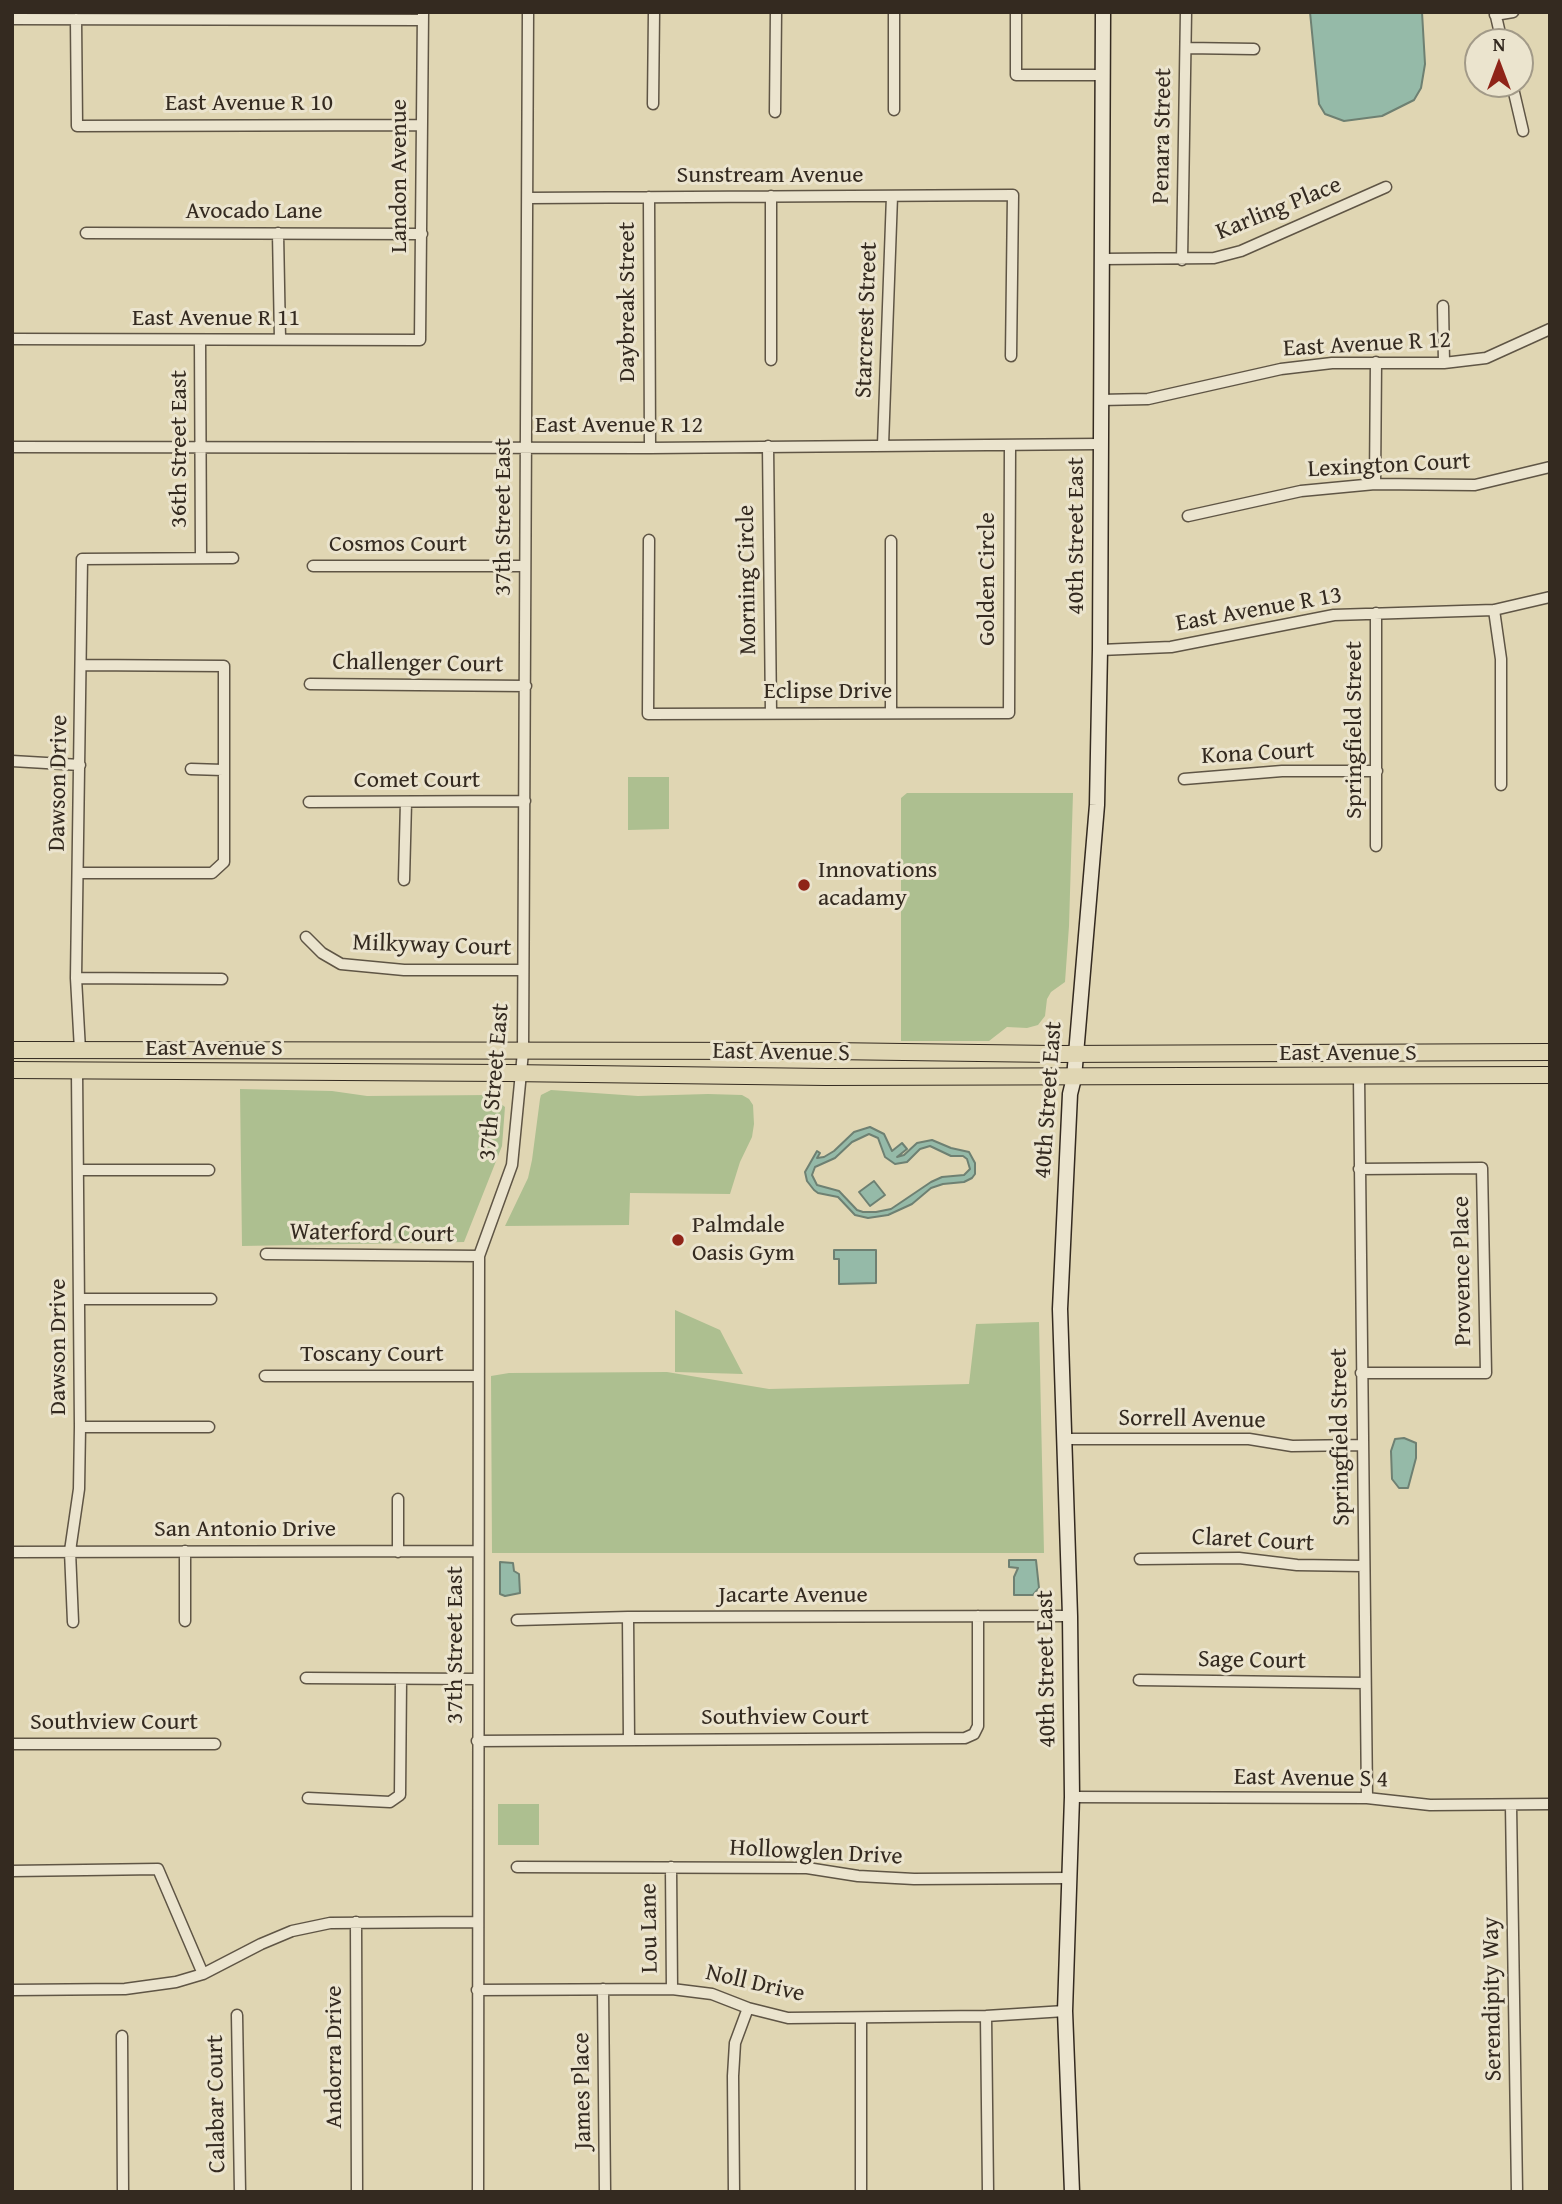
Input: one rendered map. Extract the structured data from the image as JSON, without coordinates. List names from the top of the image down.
{
  "streets": {
    "main road": ["40th Street East", "East Avenue S"],
    "street": [
      "East Avenue R 10",
      "Penara Street",
      "Landon Avenue",
      "Sunstream Avenue",
      "Karling Place",
      "Avocado Lane",
      "Daybreak Street",
      "East Avenue R 11",
      "Starcrest Street",
      "East Avenue R 12",
      "36th Street East",
      "Lexington Court",
      "37th Street East",
      "Cosmos Court",
      "Golden Circle",
      "Morning Circle",
      "East Avenue R 13",
      "Challenger Court",
      "Eclipse Drive",
      "Springfield Street",
      "Kona Court",
      "Comet Court",
      "Dawson Drive",
      "Milkyway Court",
      "Waterford Court",
      "Provence Place",
      "Toscany Court",
      "Sorrell Avenue",
      "San Antonio Drive",
      "Claret Court",
      "Jacarte Avenue",
      "Sage Court",
      "Southview Court",
      "East Avenue S 4",
      "Hollowglen Drive",
      "Lou Lane",
      "Noll Drive",
      "Serendipity Way",
      "Andorra Drive",
      "James Place",
      "Calabar Court"
    ]
  },
  "crossings": [
    ["East Avenue R 10", "Landon Avenue"],
    ["Penara Street", "Karling Place"],
    ["Landon Avenue", "Avocado Lane"],
    ["Landon Avenue", "East Avenue R 11"],
    ["Sunstream Avenue", "Daybreak Street"],
    ["Sunstream Avenue", "Starcrest Street"],
    ["Sunstream Avenue", "37th Street East"],
    ["Karling Place", "40th Street East"],
    ["Daybreak Street", "East Avenue R 12"],
    ["East Avenue R 11", "36th Street East"],
    ["Starcrest Street", "East Avenue R 12"],
    ["East Avenue R 12", "36th Street East"],
    ["East Avenue R 12", "37th Street East"],
    ["East Avenue R 12", "40th Street East"],
    ["East Avenue R 12", "Golden Circle"],
    ["East Avenue R 12", "Morning Circle"],
    ["36th Street East", "Dawson Drive"],
    ["37th Street East", "Cosmos Court"],
    ["37th Street East", "Challenger Court"],
    ["37th Street East", "Comet Court"],
    ["37th Street East", "Milkyway Court"],
    ["37th Street East", "East Avenue S"],
    ["37th Street East", "Waterford Court"],
    ["37th Street East", "Toscany Court"],
    ["37th Street East", "San Antonio Drive"],
    ["37th Street East", "Southview Court"],
    ["37th Street East", "Noll Drive"],
    ["40th Street East", "East Avenue R 13"],
    ["40th Street East", "East Avenue S"],
    ["40th Street East", "Sorrell Avenue"],
    ["40th Street East", "Jacarte Avenue"],
    ["40th Street East", "East Avenue S 4"],
    ["40th Street East", "Hollowglen Drive"],
    ["40th Street East", "Noll Drive"],
    ["Golden Circle", "Eclipse Drive"],
    ["Morning Circle", "Eclipse Drive"],
    ["East Avenue R 13", "Springfield Street"],
    ["Springfield Street", "Kona Court"],
    ["Springfield Street", "East Avenue S"],
    ["Springfield Street", "Provence Place"],
    ["Springfield Street", "Sorrell Avenue"],
    ["Springfield Street", "Claret Court"],
    ["Springfield Street", "Sage Court"],
    ["Springfield Street", "East Avenue S 4"],
    ["Dawson Drive", "East Avenue S"],
    ["Dawson Drive", "San Antonio Drive"],
    ["Jacarte Avenue", "Southview Court"],
    ["East Avenue S 4", "Serendipity Way"],
    ["Hollowglen Drive", "Lou Lane"],
    ["Lou Lane", "Noll Drive"],
    ["Noll Drive", "James Place"]
  ],
  "places": ["Innovations acadamy", "Palmdale Oasis Gym"],
  "north": "top"
}
